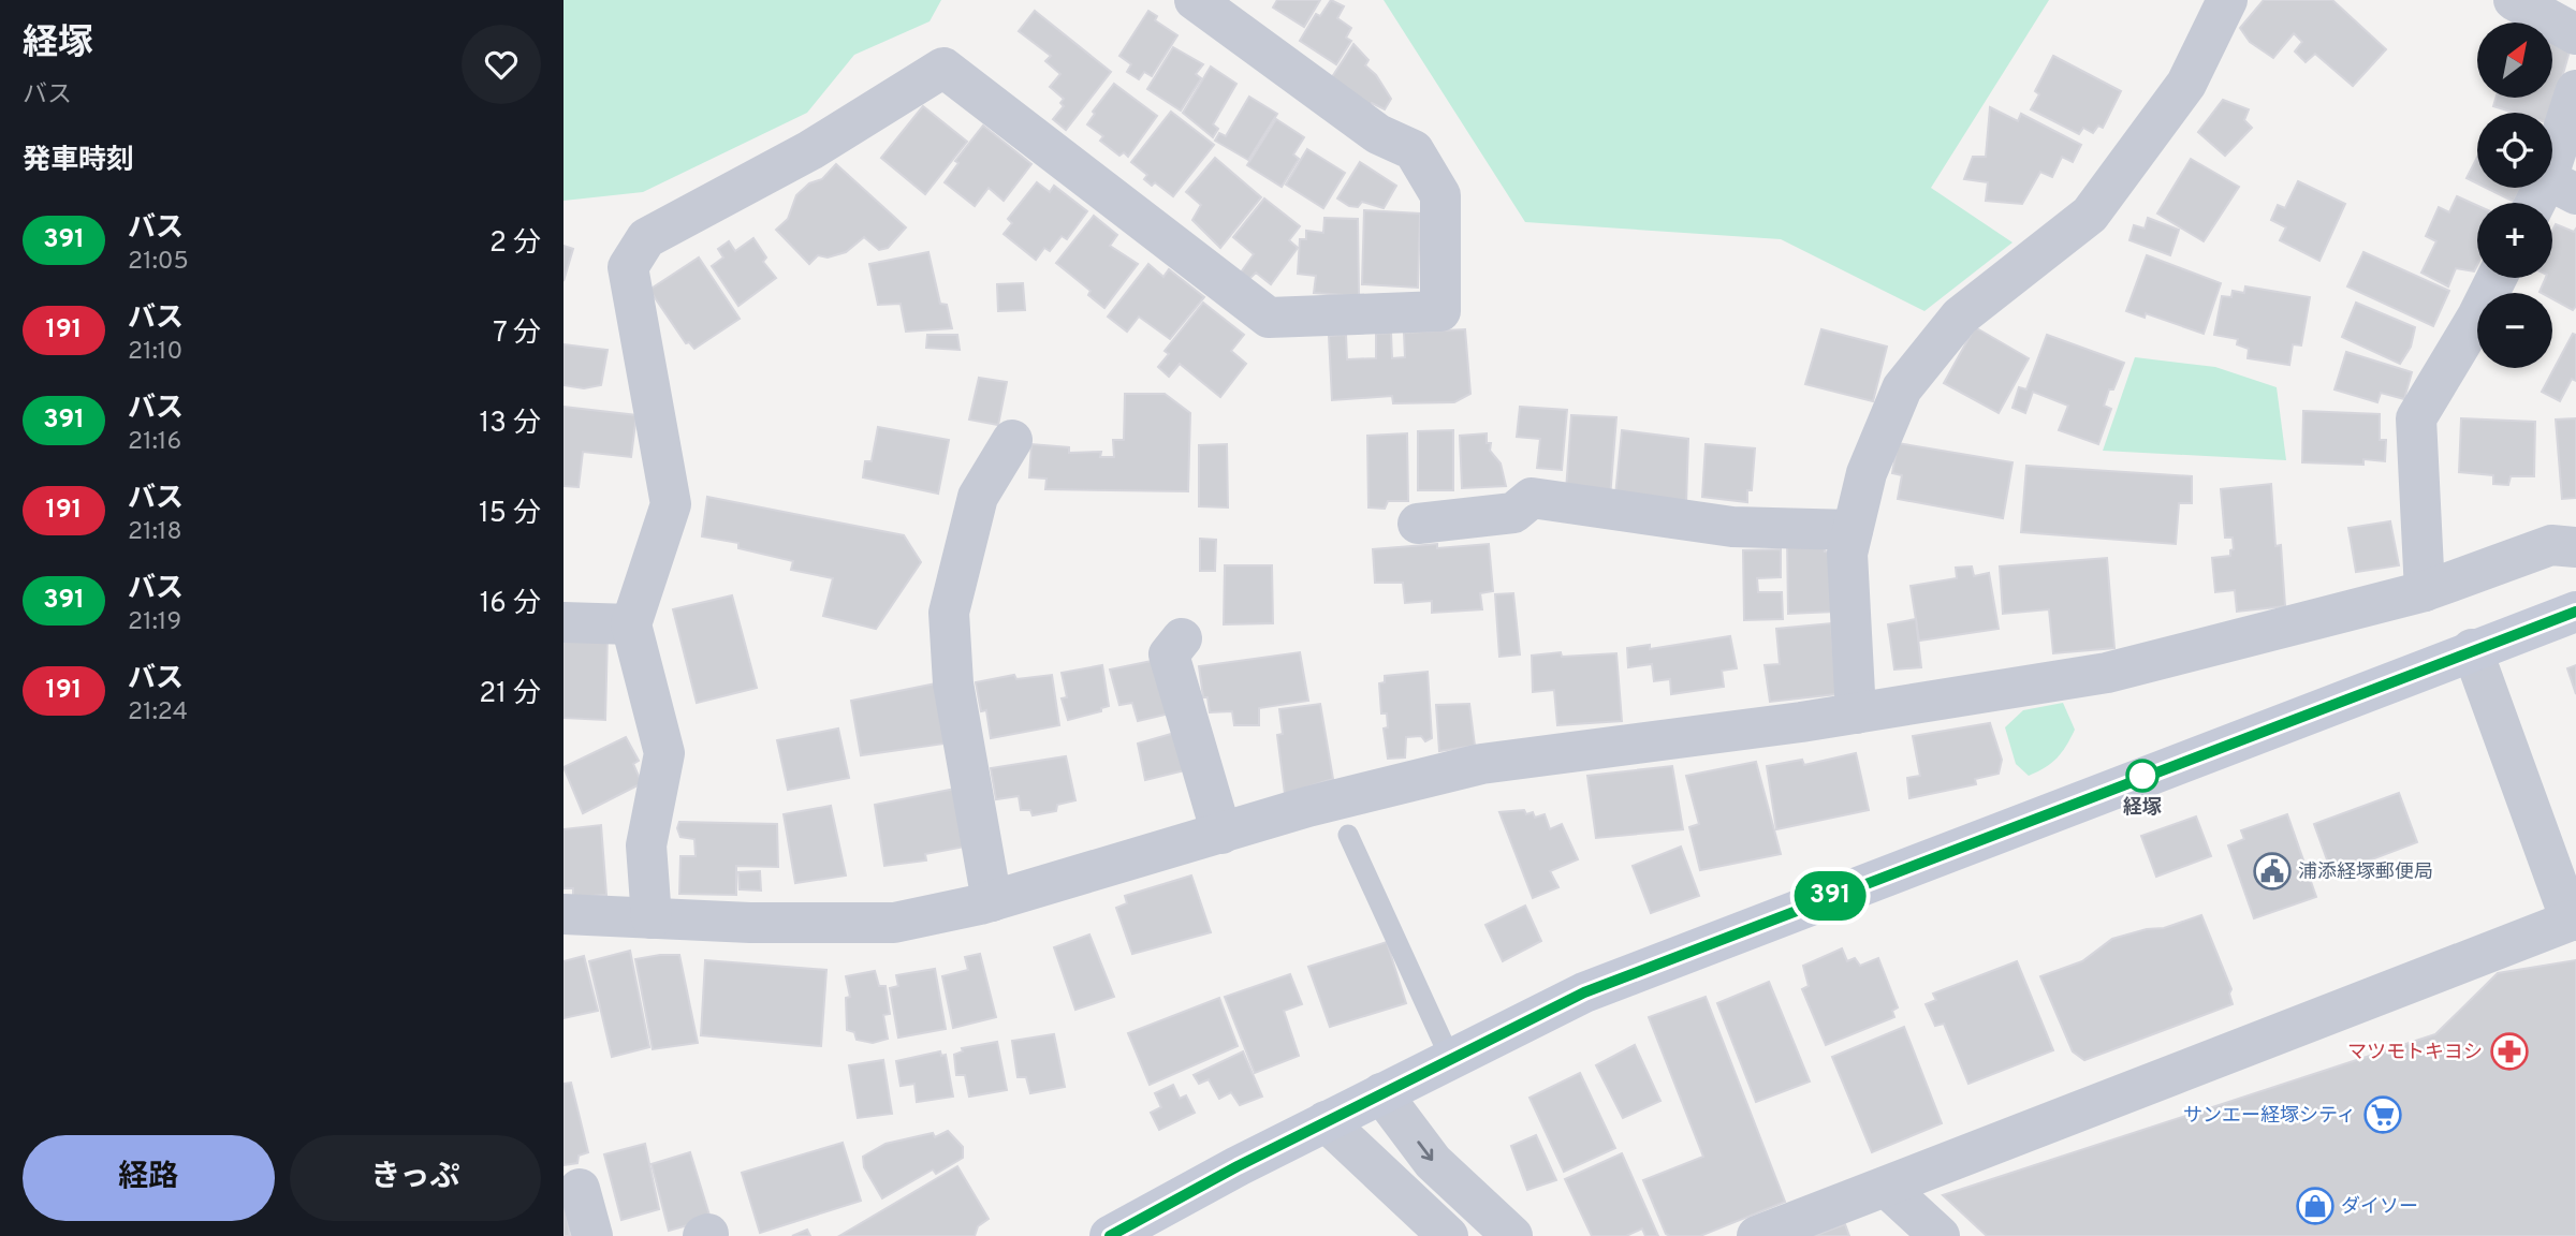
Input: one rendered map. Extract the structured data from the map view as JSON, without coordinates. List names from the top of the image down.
{
  "places": {
    "other": ["経塚"],
    "public building": ["浦添経塚郵便局"],
    "pharmacy": ["マツモトキヨシ"],
    "supermarket": ["サンエー経塚シティ"],
    "shop": ["ダイソー"]
  },
  "lines": ["bus line 391"],
  "north": "top right",
  "page": {
    "heading": [
      ["経塚", "バス"],
      "発車時刻"
    ],
    "on_map": "391",
    "map_buttons": ["+", "−"],
    "list": [
      {
        "mark": "391",
        "name": "バス",
        "note": "21:05",
        "value": "2 分"
      },
      {
        "mark": "191",
        "name": "バス",
        "note": "21:10",
        "value": "7 分"
      },
      {
        "mark": "391",
        "name": "バス",
        "note": "21:16",
        "value": "13 分"
      },
      {
        "mark": "191",
        "name": "バス",
        "note": "21:18",
        "value": "15 分"
      },
      {
        "mark": "391",
        "name": "バス",
        "note": "21:19",
        "value": "16 分"
      },
      {
        "mark": "191",
        "name": "バス",
        "note": "21:24",
        "value": "21 分"
      }
    ],
    "buttons": ["経路", "きっぷ"]
  }
}
